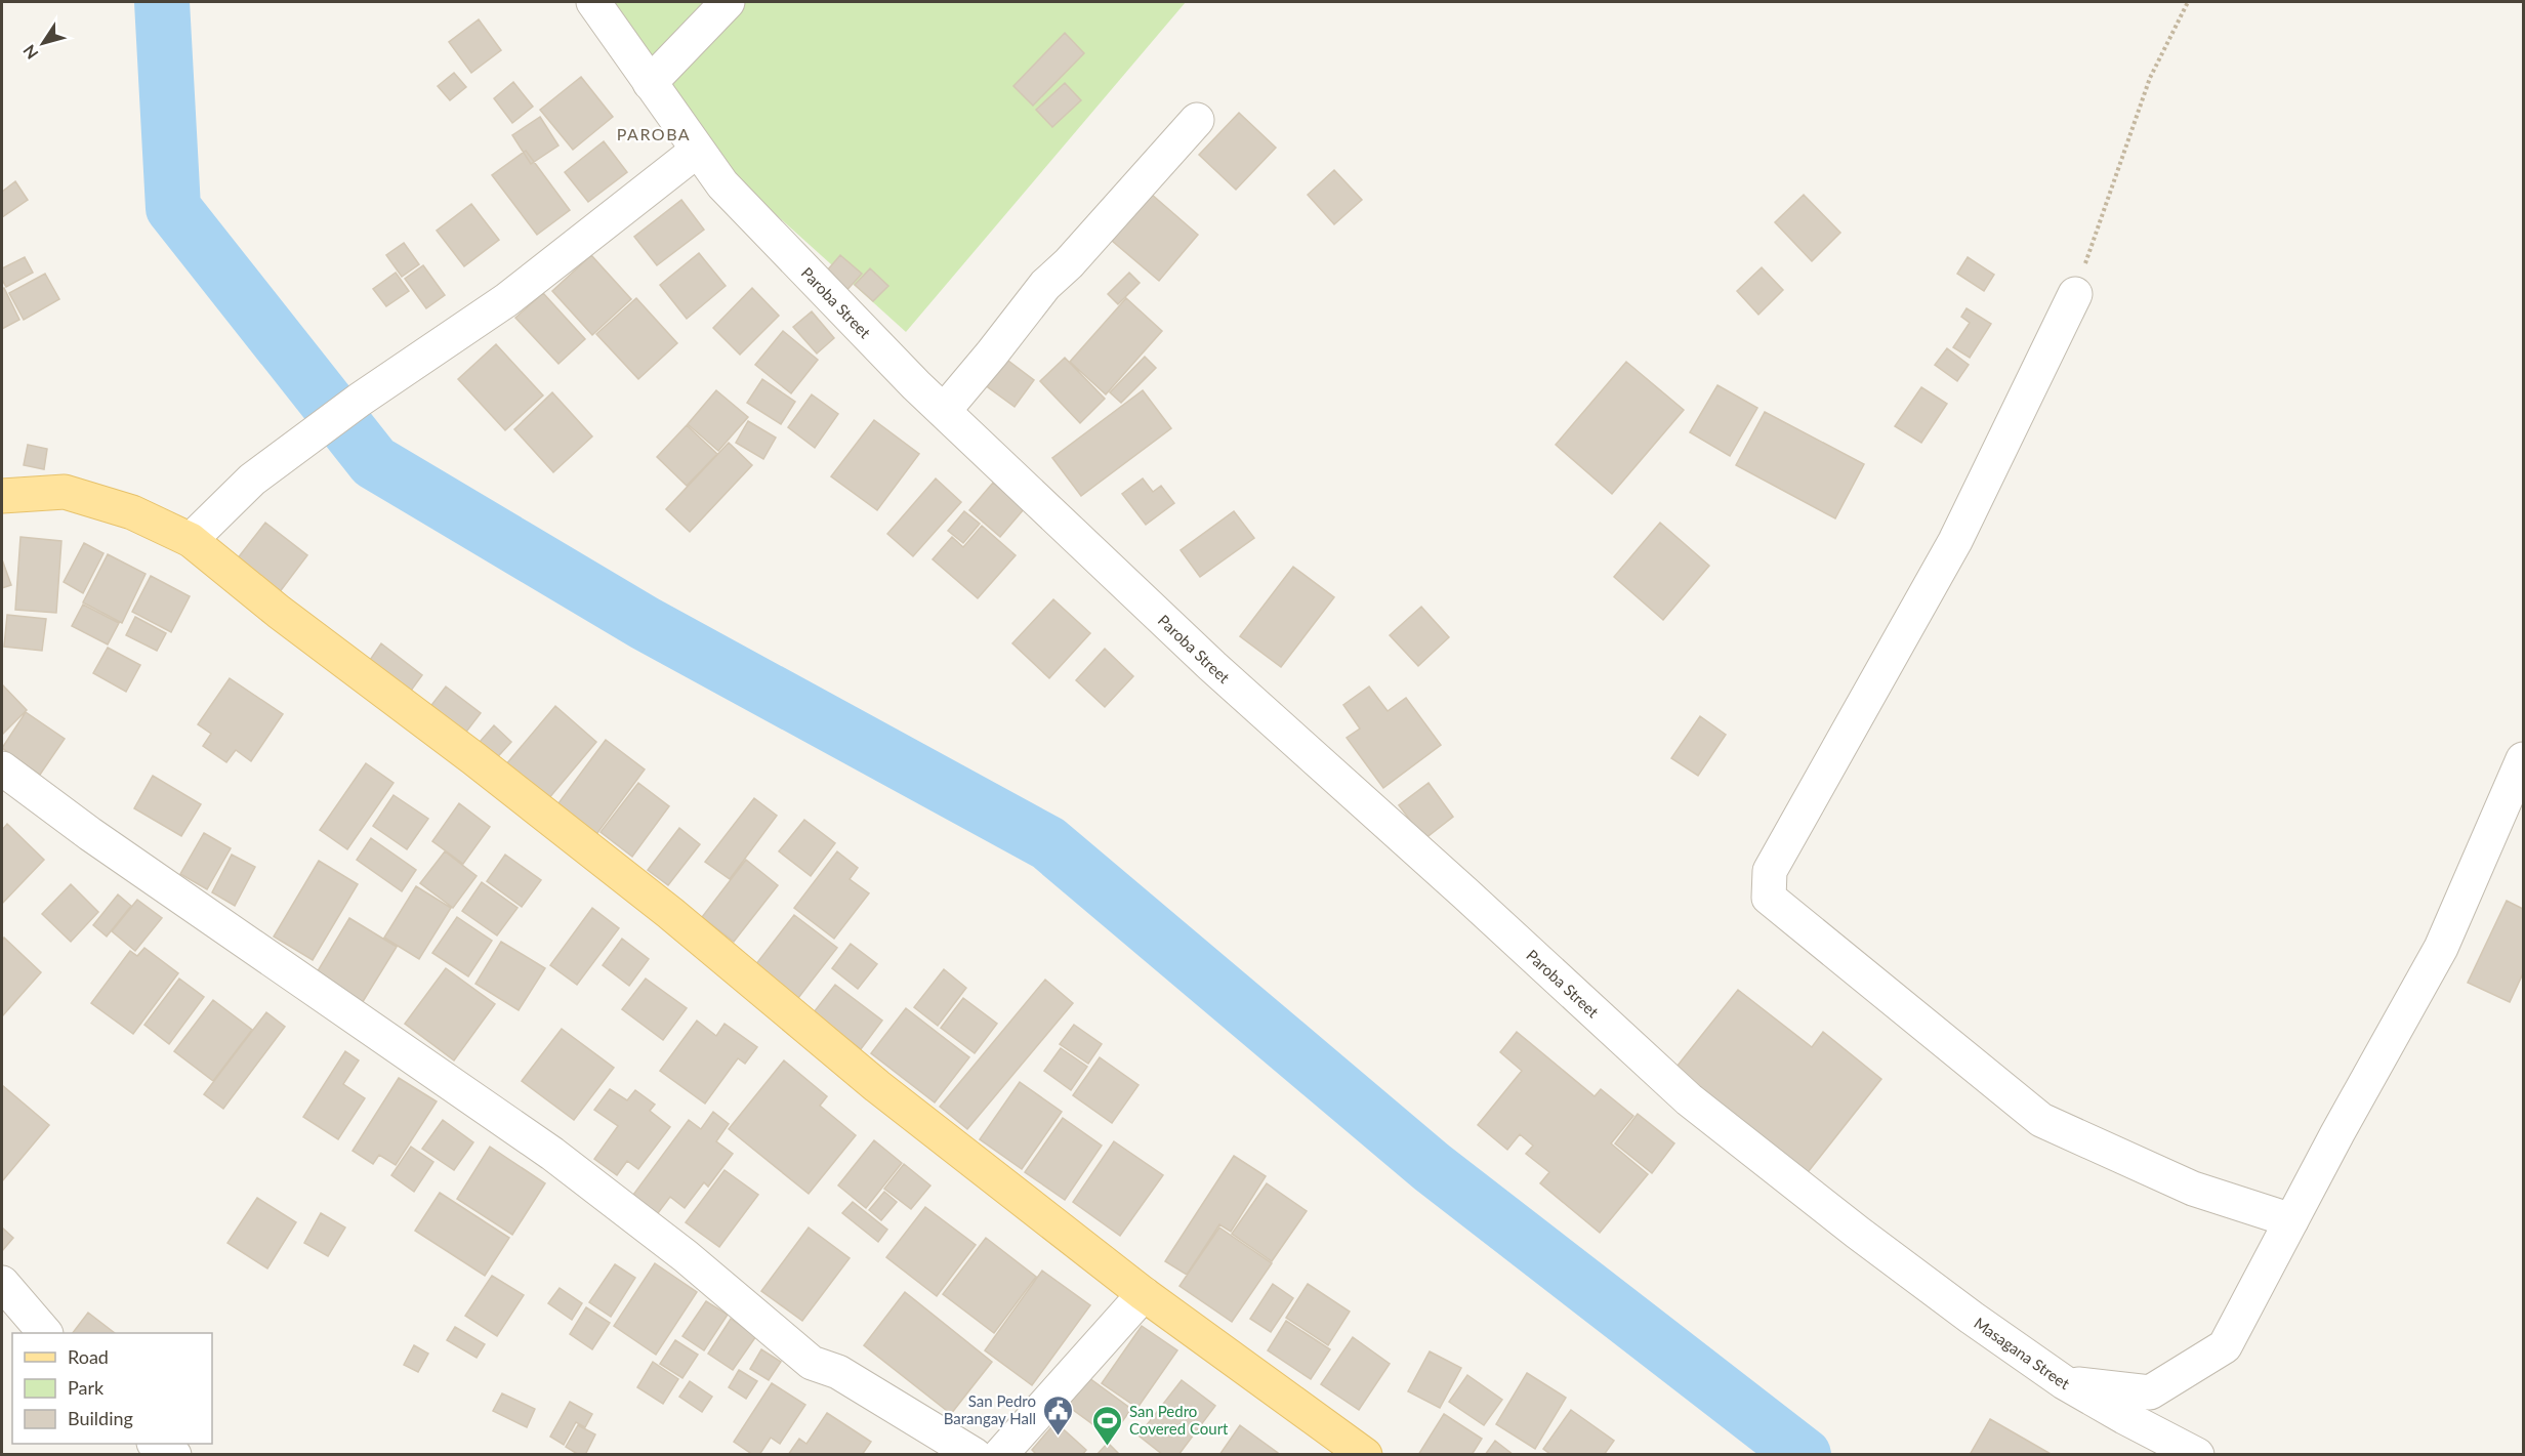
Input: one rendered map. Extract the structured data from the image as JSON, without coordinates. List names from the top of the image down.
{
  "streets": {
    "street": ["Paroba Street", "Masagana Street"]
  },
  "crossings": [
    ["Paroba Street", "Masagana Street"]
  ],
  "districts": ["PAROBA"],
  "places": {
    "public building": ["San Pedro Barangay Hall"],
    "sports": ["San Pedro Covered Court"]
  },
  "legend": ["Road", "Park", "Building"],
  "north": "bottom left"
}
